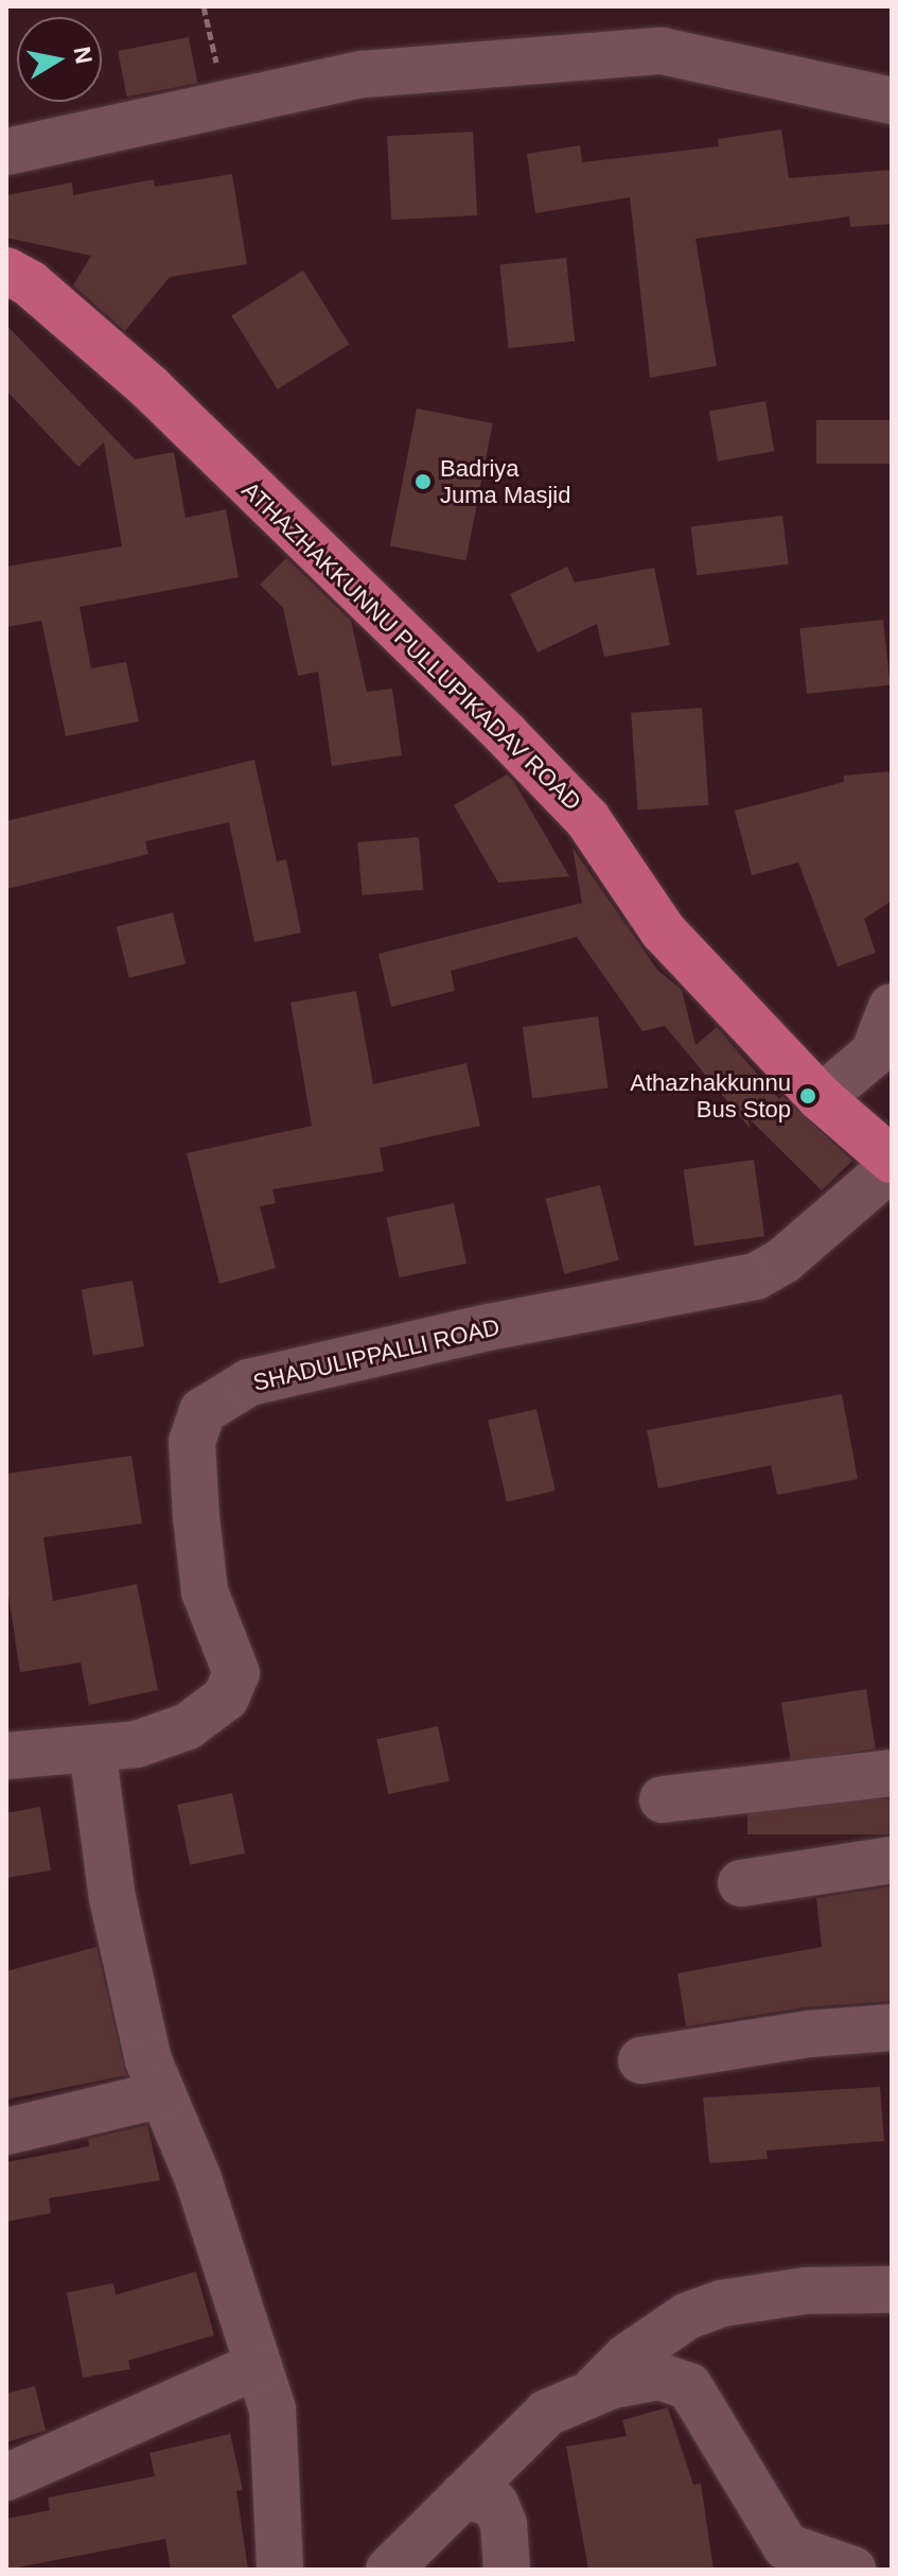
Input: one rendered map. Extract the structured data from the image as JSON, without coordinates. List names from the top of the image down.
{
  "streets": {
    "main road": ["ATHAZHAKKUNNU PULLUPIKADAV ROAD"],
    "street": ["SHADULIPPALLI ROAD"]
  },
  "places": ["Badriya Juma Masjid", "Athazhakkunnu Bus Stop"],
  "north": "right"
}
